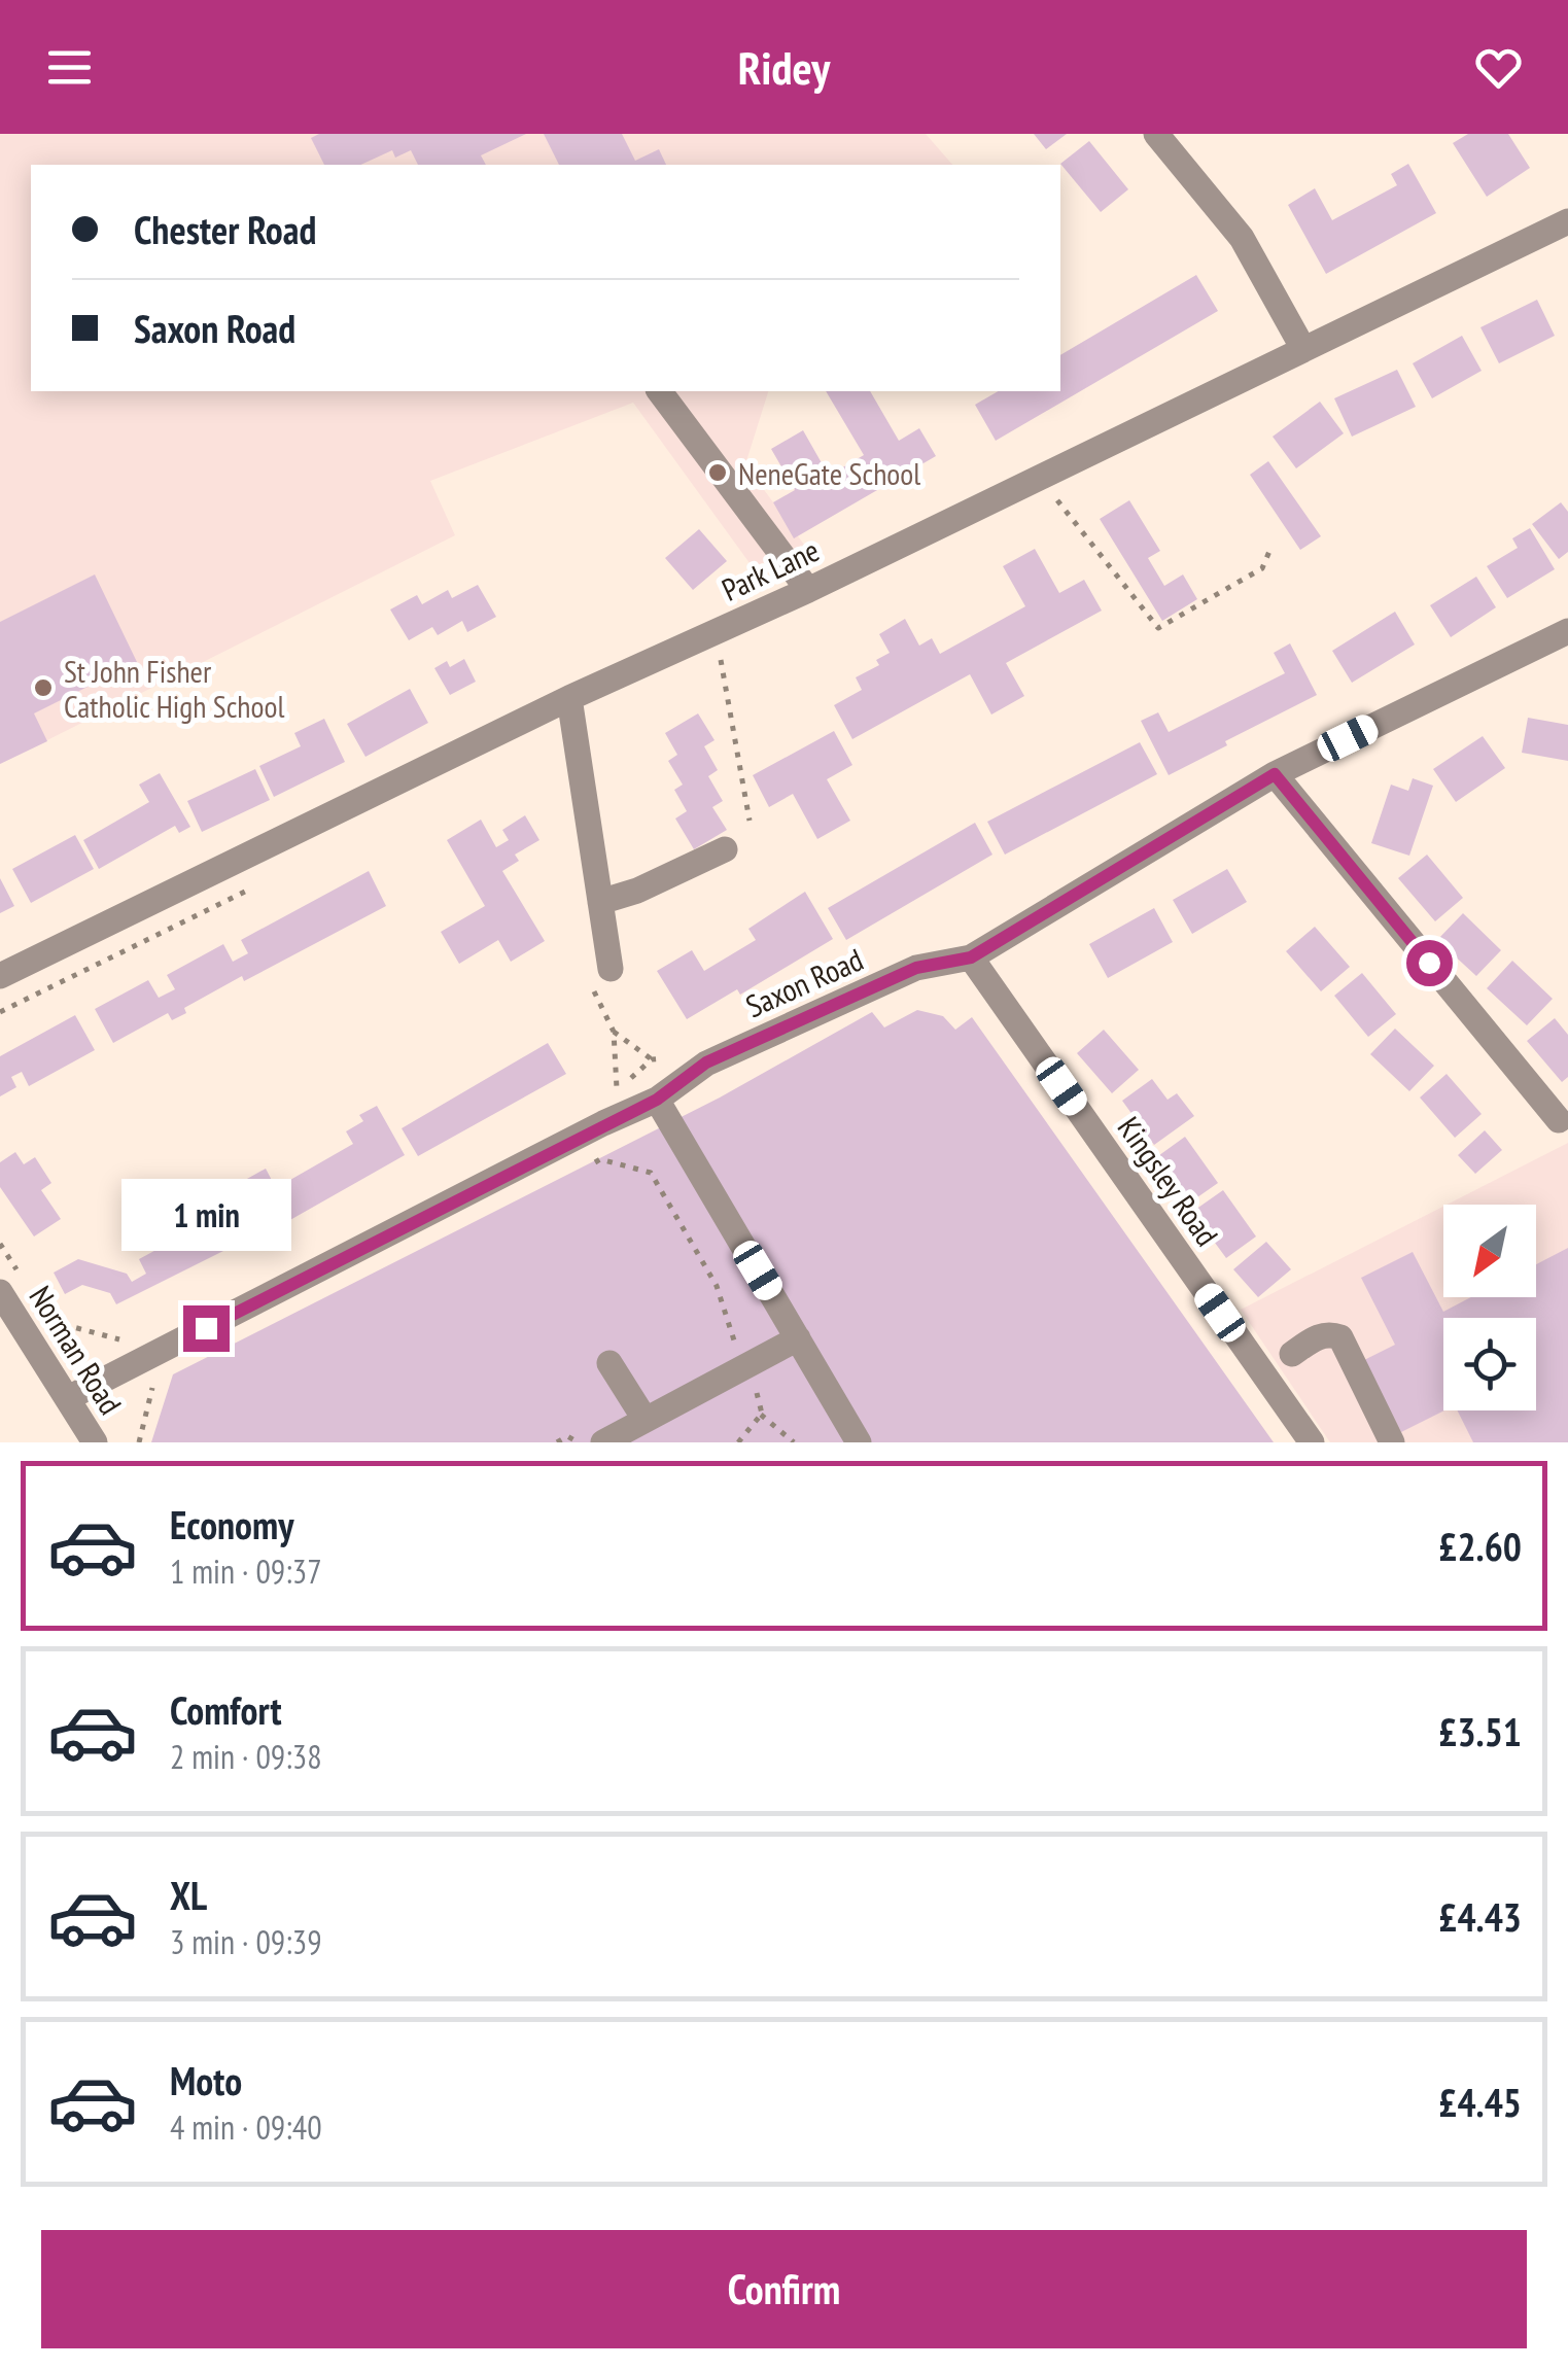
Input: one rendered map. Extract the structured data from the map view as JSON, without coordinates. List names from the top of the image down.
{
  "streets": {
    "street": [
      "Park Lane",
      "Saxon Road",
      "Kingsley Road",
      "Norman Road"
    ]
  },
  "crossings": [
    ["Saxon Road", "Kingsley Road"],
    ["Saxon Road", "Norman Road"]
  ],
  "places": ["NeneGate School", "St John Fisher Catholic High School"],
  "north": "bottom left",
  "page": {
    "header": "Ridey",
    "banner": ["Chester Road", "Saxon Road"],
    "bubble": "1 min",
    "list": [
      {
        "name": "Economy",
        "note": "1 min · 09:37",
        "value": "£2.60"
      },
      {
        "name": "Comfort",
        "note": "2 min · 09:38",
        "value": "£3.51"
      },
      {
        "name": "XL",
        "note": "3 min · 09:39",
        "value": "£4.43"
      },
      {
        "name": "Moto",
        "note": "4 min · 09:40",
        "value": "£4.45"
      }
    ],
    "buttons": "Confirm"
  }
}
